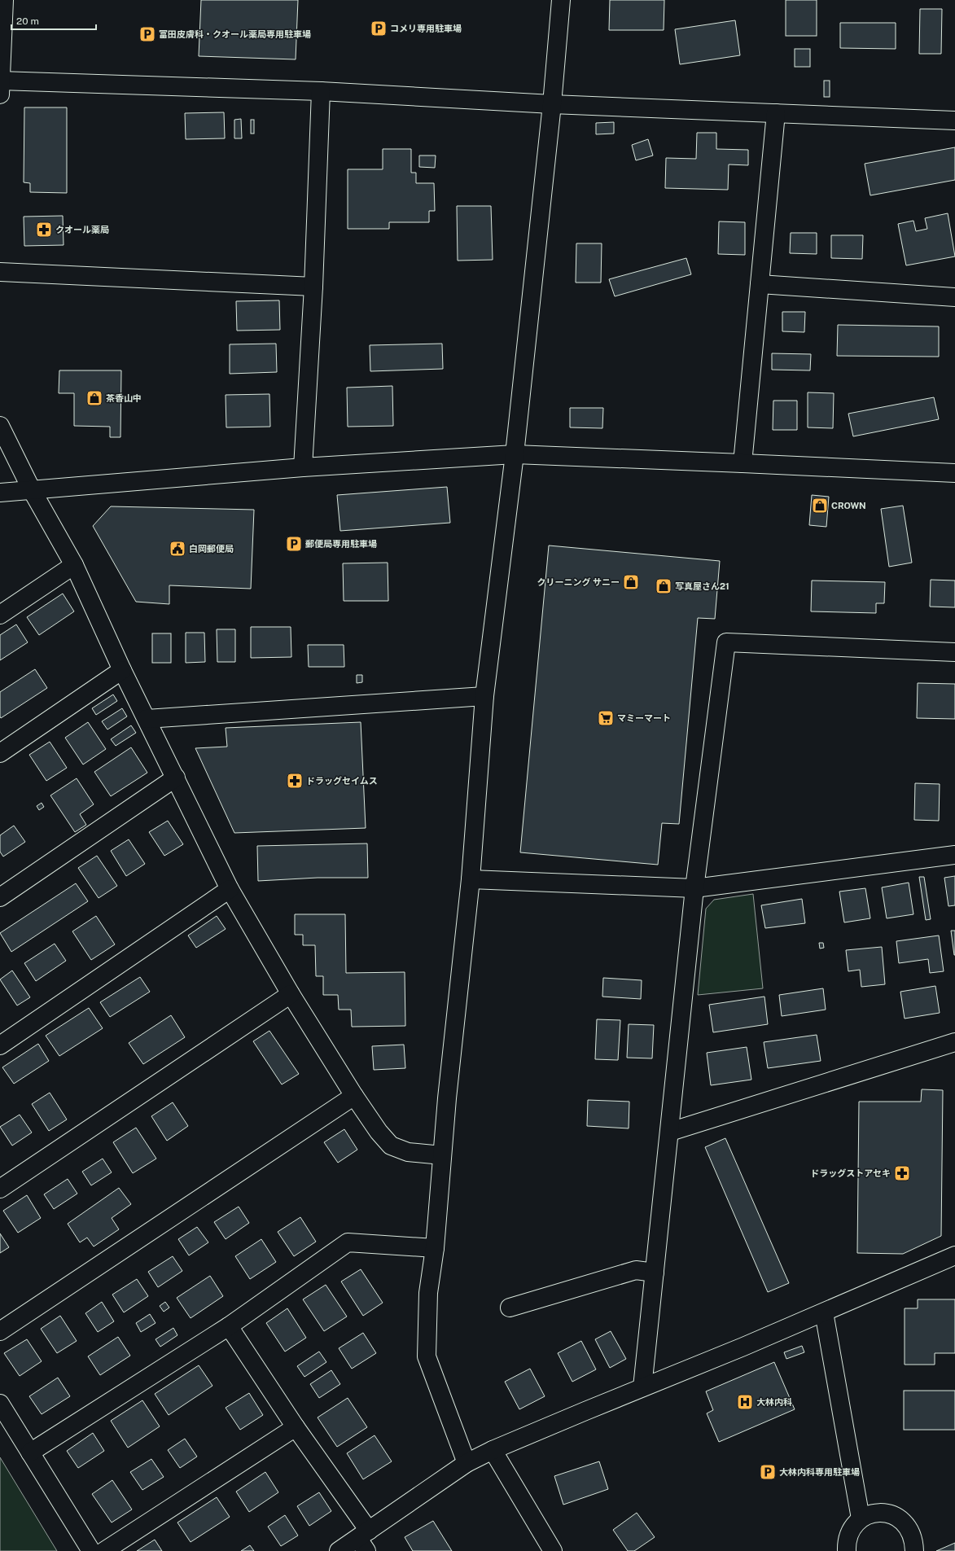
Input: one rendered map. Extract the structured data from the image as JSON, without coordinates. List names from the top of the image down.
{
  "places": {
    "parking": [
      "コメリ専用駐車場",
      "富田皮膚科・クオール薬局専用駐車場",
      "郵便局専用駐車場",
      "大林内科専用駐車場"
    ],
    "pharmacy": ["クオール薬局", "ドラッグセイムス", "ドラッグストアセキ"],
    "shop": [
      "茶香山中",
      "CROWN",
      "クリーニング サニー",
      "写真屋さん21"
    ],
    "public building": ["白岡郵便局"],
    "supermarket": ["マミーマート"],
    "hospital": ["大林内科"]
  },
  "scale_bar": "20 m"
}
